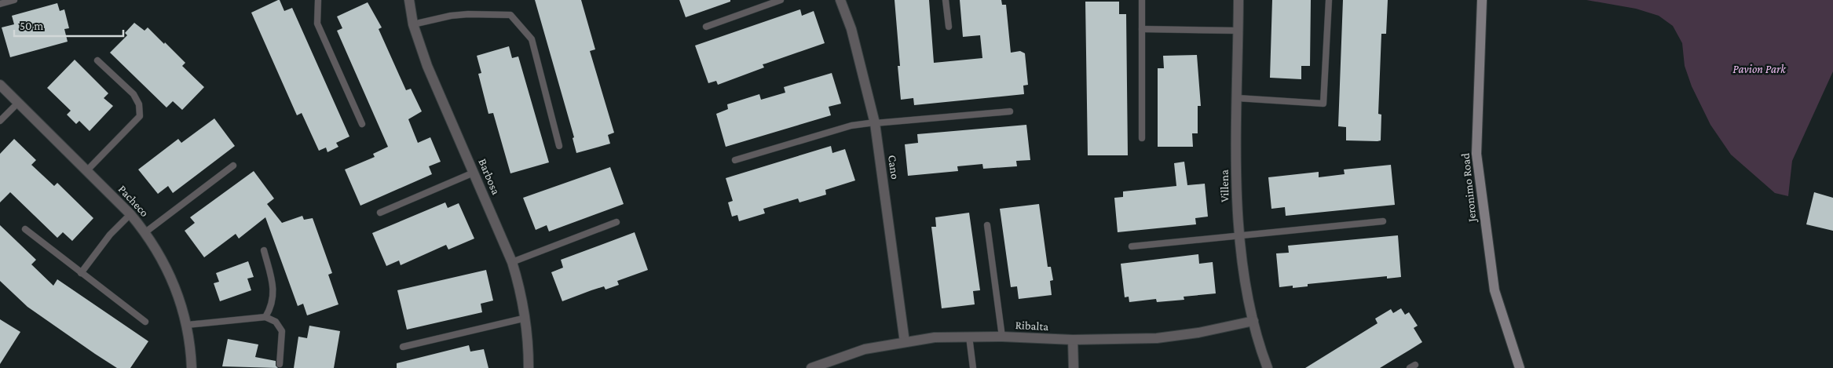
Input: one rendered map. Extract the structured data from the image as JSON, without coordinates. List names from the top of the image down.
{
  "streets": {
    "main road": ["Jeronimo Road"],
    "street": [
      "Cano",
      "Barbosa",
      "Villena",
      "Pacheco",
      "Ribalta"
    ]
  },
  "crossings": [
    ["Cano", "Ribalta"],
    ["Villena", "Ribalta"]
  ],
  "parks": ["Pavion Park"],
  "scale_bar": "50 m"
}
